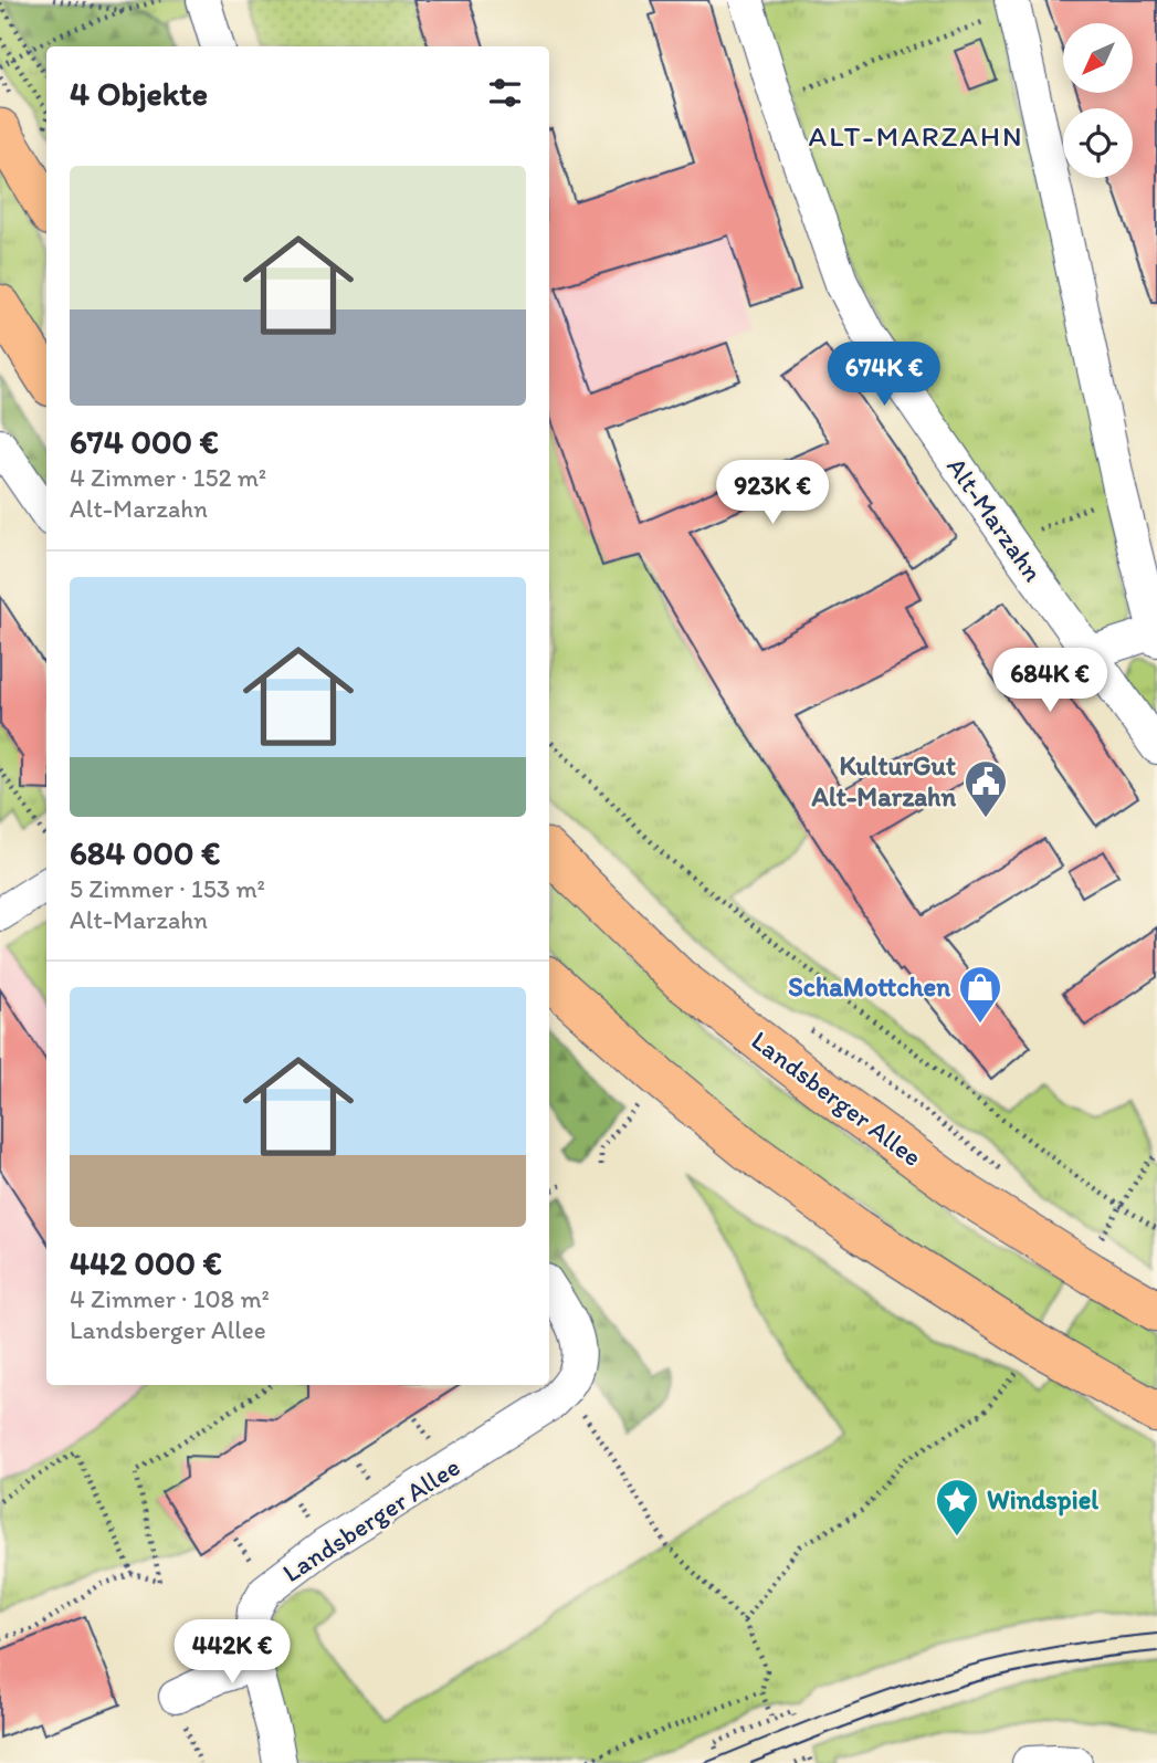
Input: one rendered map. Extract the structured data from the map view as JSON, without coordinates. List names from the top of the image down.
{
  "streets": {
    "main road": ["Landsberger Allee"],
    "street": ["Alt-Marzahn"]
  },
  "districts": ["ALT-MARZAHN"],
  "places": {
    "public building": ["KulturGut Alt-Marzahn"],
    "shop": ["SchaMottchen"],
    "place": ["Windspiel"]
  },
  "north": "bottom left",
  "page": {
    "heading": "4 Objekte",
    "list": [
      {
        "name": "674 000 €",
        "note": "4 Zimmer · 152 m² · Alt-Marzahn"
      },
      {
        "name": "684 000 €",
        "note": "5 Zimmer · 153 m² · Alt-Marzahn"
      },
      {
        "name": "442 000 €",
        "note": "4 Zimmer · 108 m² · Landsberger Allee"
      }
    ],
    "price": [
      "674K €",
      "923K €",
      "684K €",
      "442K €"
    ]
  }
}
